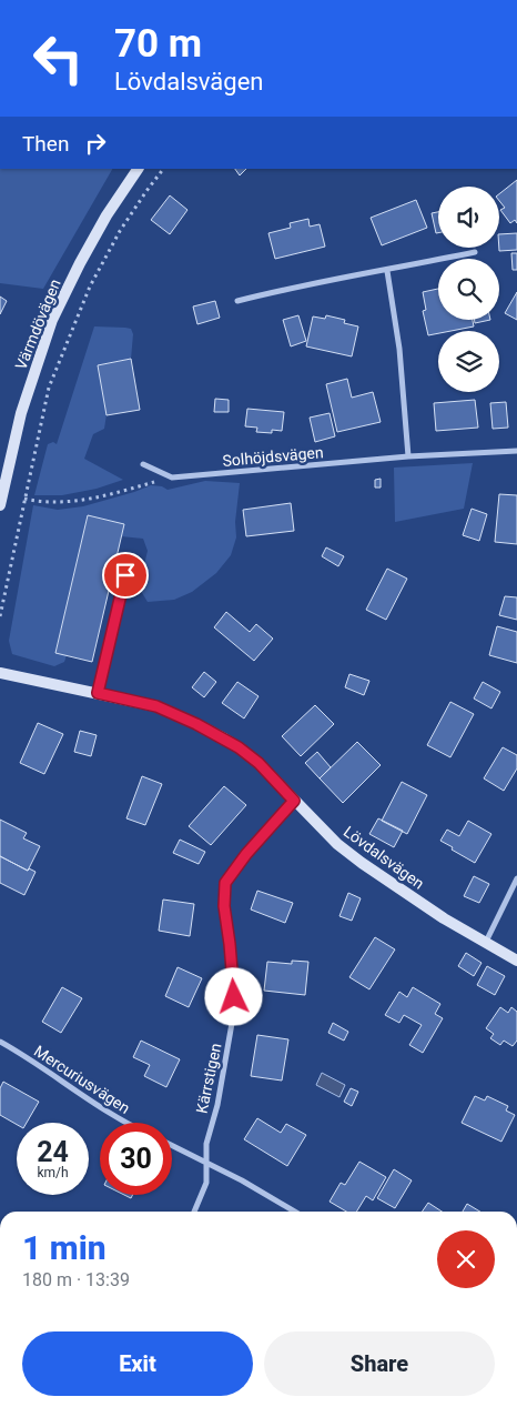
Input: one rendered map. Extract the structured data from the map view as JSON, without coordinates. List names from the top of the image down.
{
  "streets": {
    "street": [
      "Värmdövägen",
      "Solhöjdsvägen",
      "Lövdalsvägen",
      "Kärrstigen",
      "Mercuriusvägen"
    ]
  },
  "crossings": [
    ["Lövdalsvägen", "Kärrstigen"]
  ],
  "page": {
    "turn": ["70 m", "Lövdalsvägen"],
    "then": "Then",
    "speed": "24 km/h",
    "limit": "30",
    "heading": ["1 min", "180 m · 13:39"],
    "buttons": ["Exit", "Share"]
  }
}
